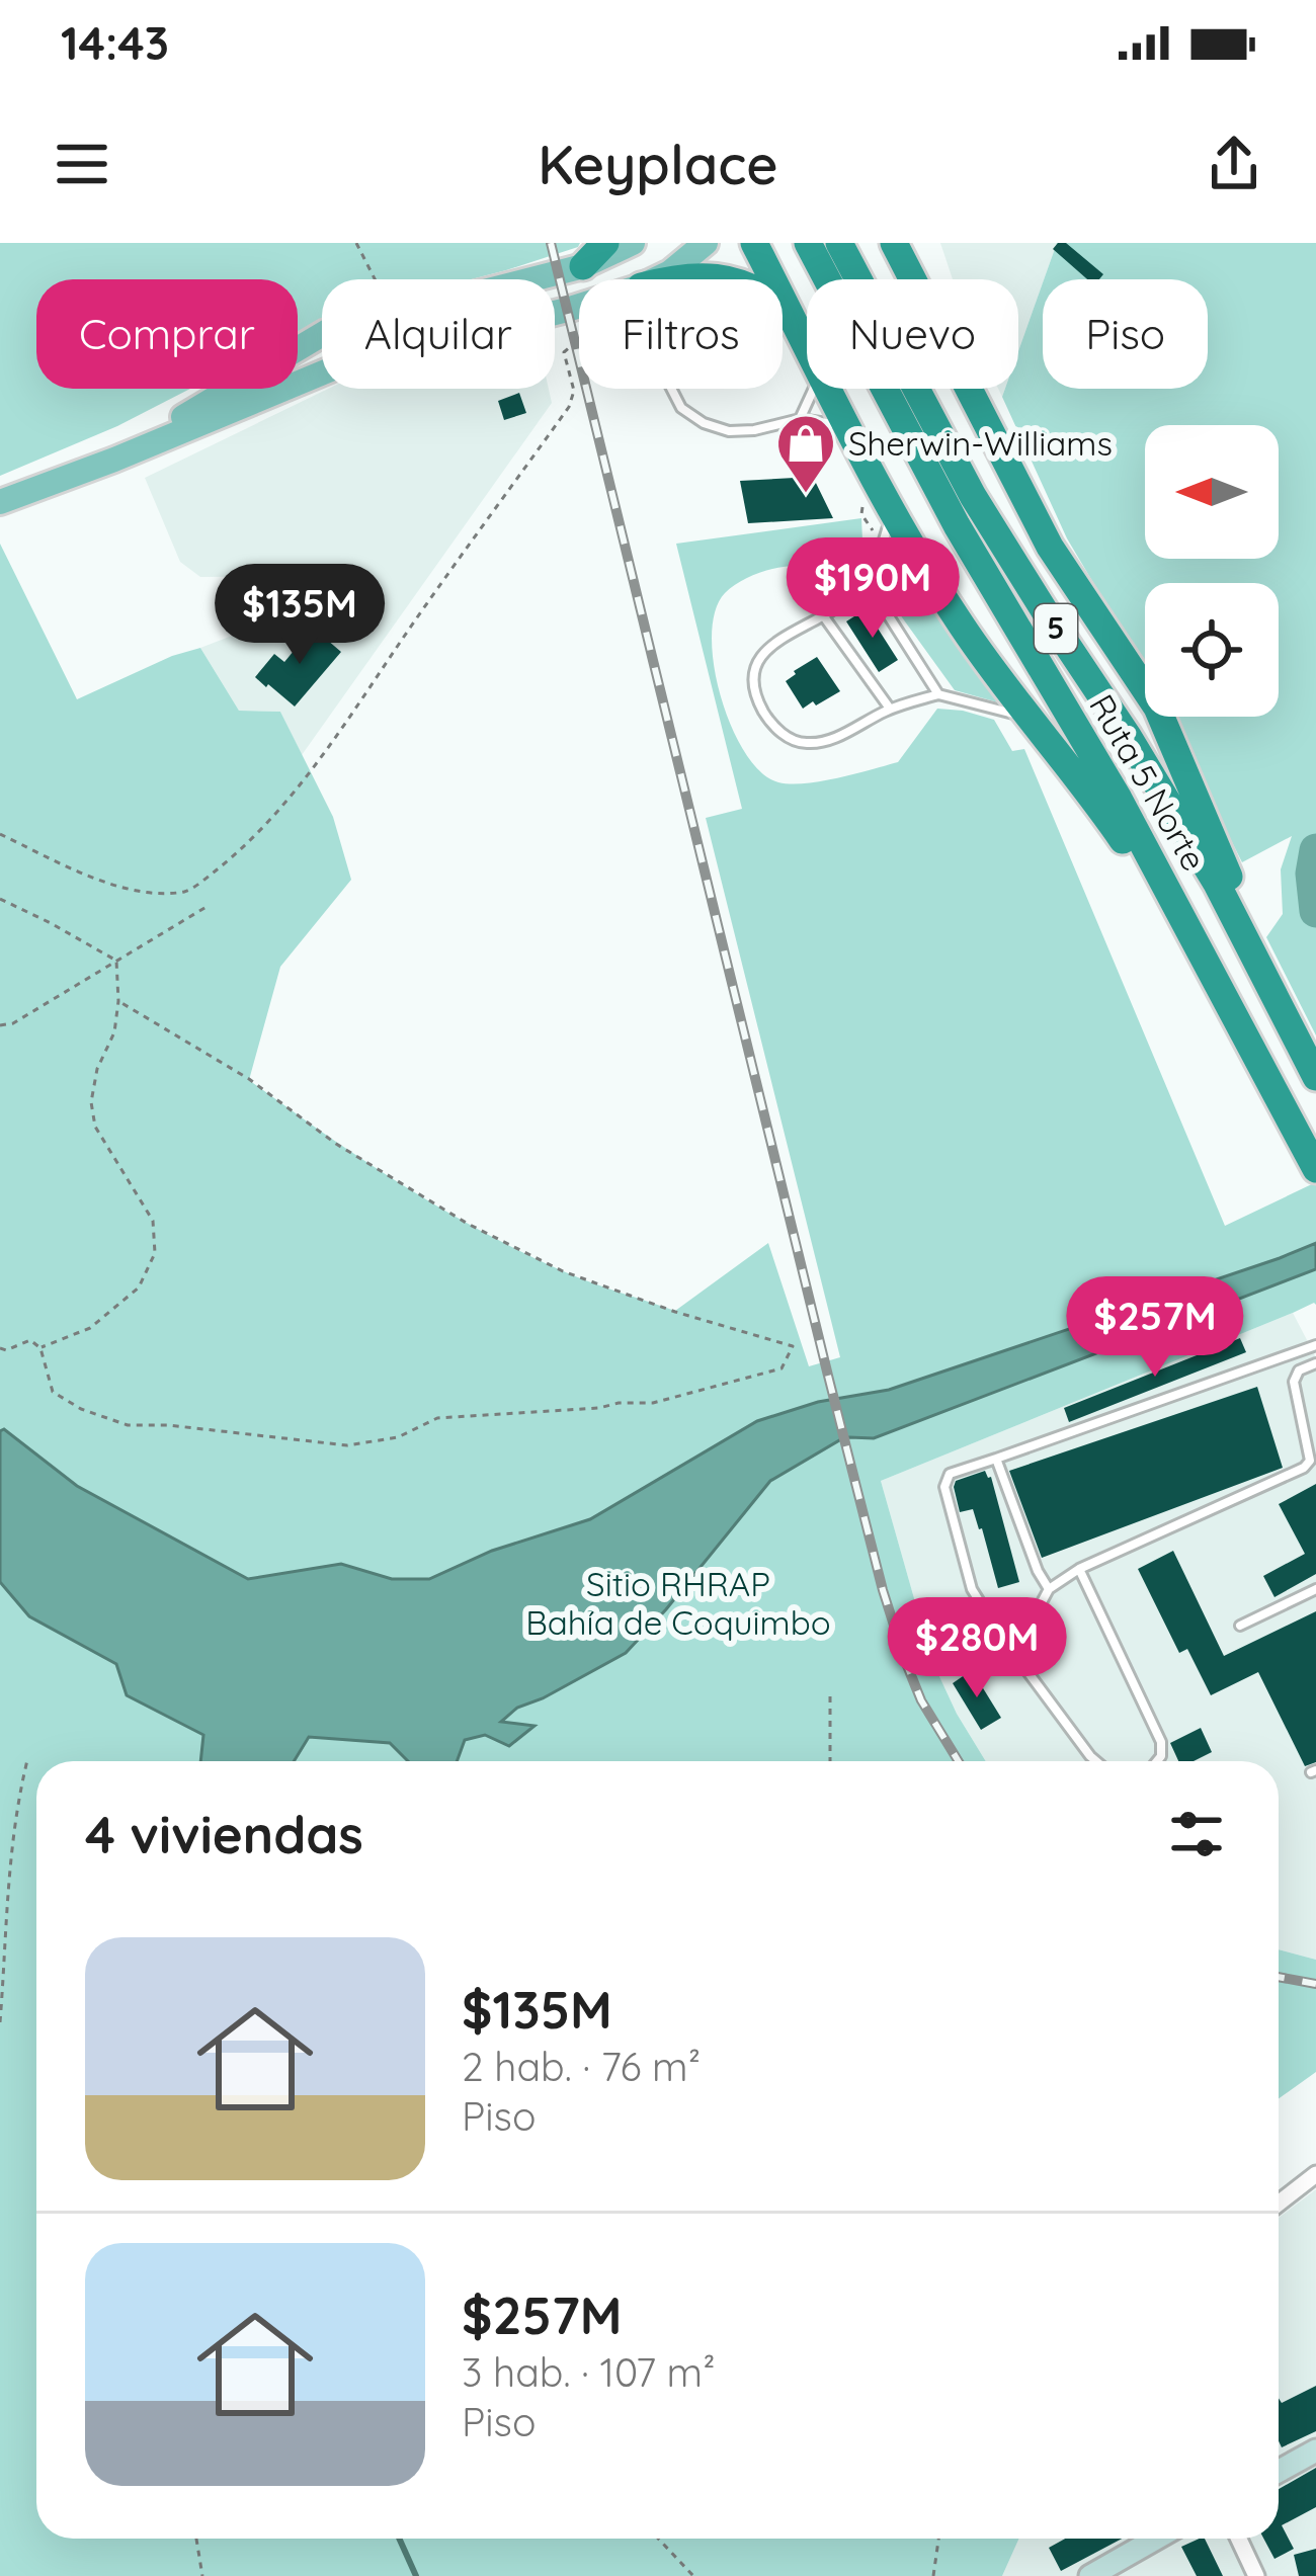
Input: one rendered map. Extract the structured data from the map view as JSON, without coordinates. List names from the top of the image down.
{
  "streets": {
    "highway": ["5", "Ruta 5 Norte"]
  },
  "parks": ["Sitio RHRAP Bahía de Coquimbo"],
  "places": {
    "shop": ["Sherwin-Williams"]
  },
  "north": "left",
  "page": {
    "status": "14:43",
    "header": "Keyplace",
    "chip": [
      "Comprar",
      "Alquilar",
      "Filtros",
      "Nuevo",
      "Piso"
    ],
    "price": [
      "$190M",
      "$135M",
      "$257M",
      "$280M"
    ],
    "heading": "4 viviendas",
    "list": [
      {
        "name": "$135M",
        "note": "2 hab. · 76 m² · Piso"
      },
      {
        "name": "$257M",
        "note": "3 hab. · 107 m² · Piso"
      }
    ]
  }
}
